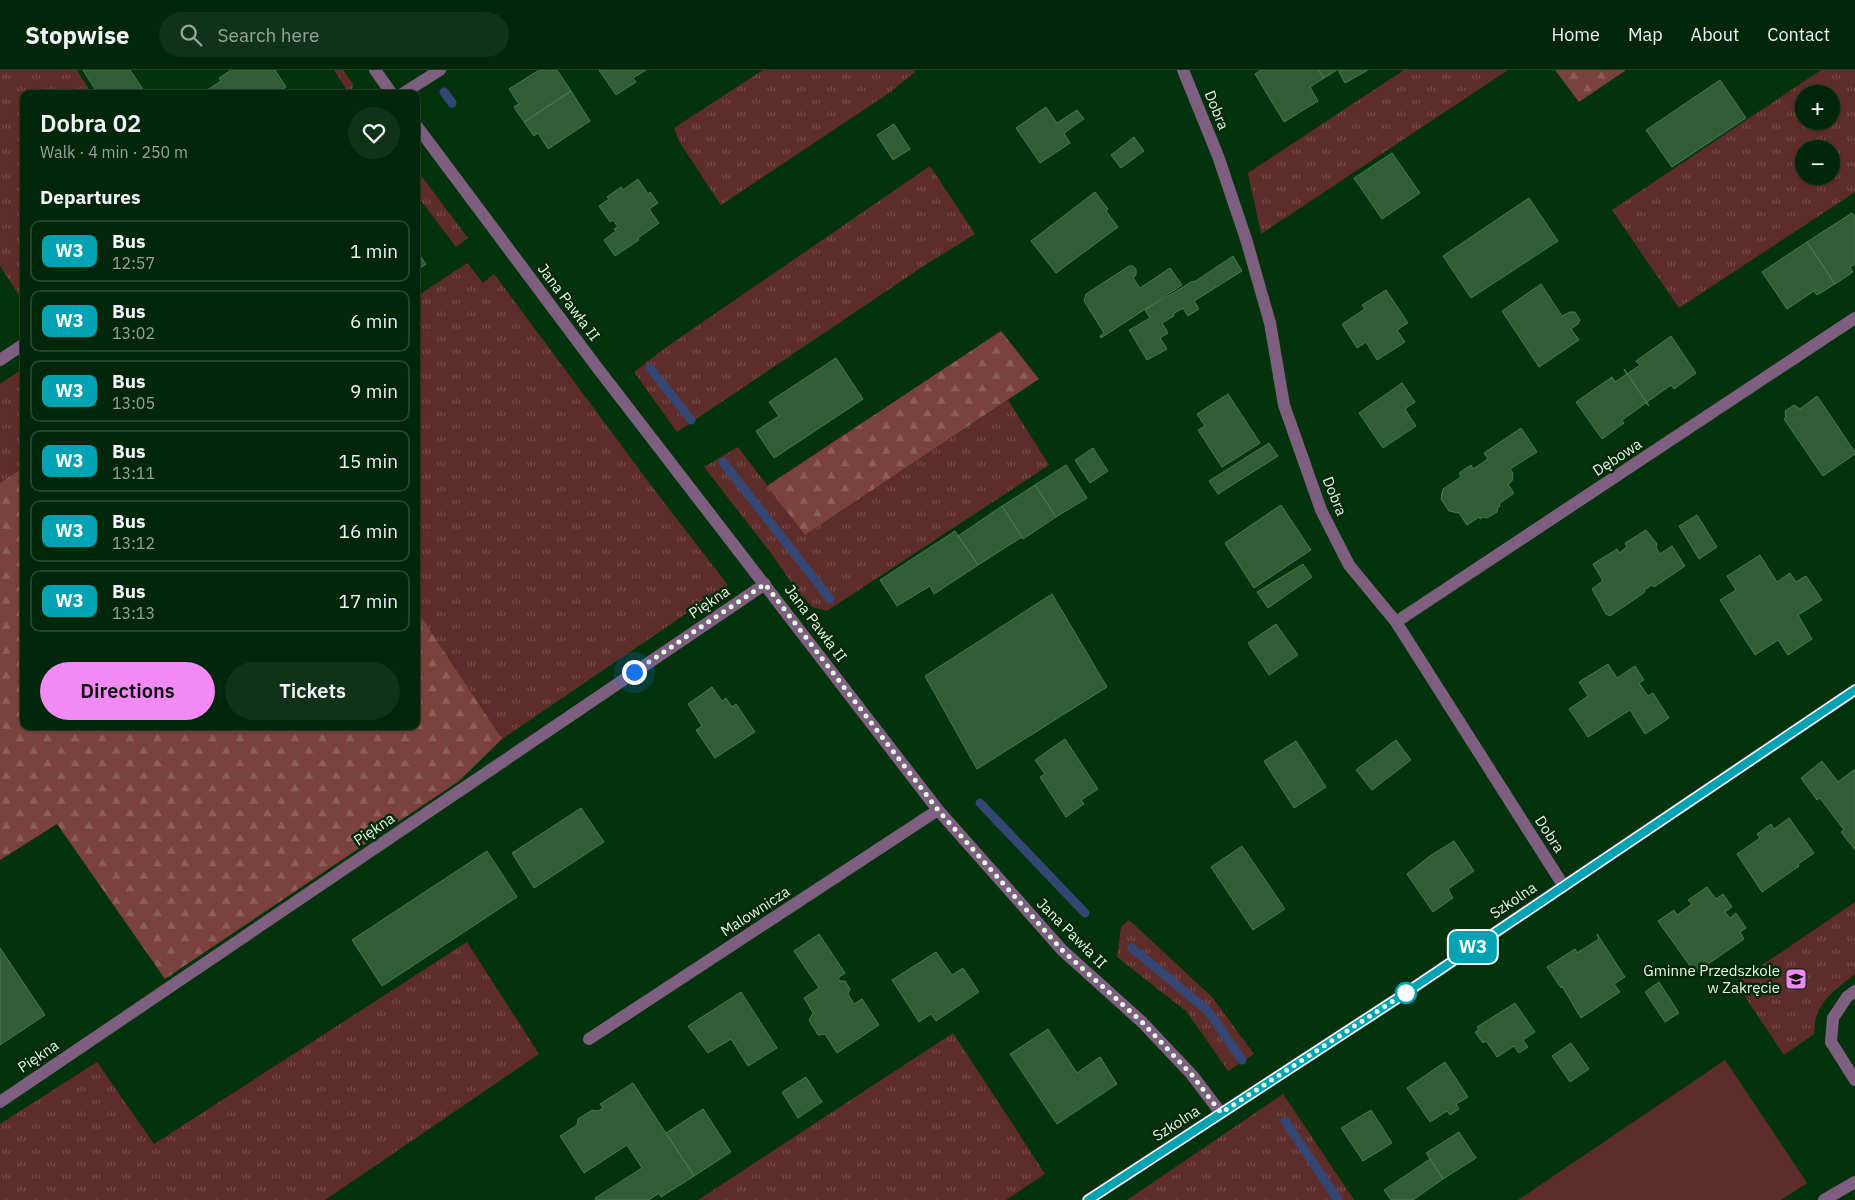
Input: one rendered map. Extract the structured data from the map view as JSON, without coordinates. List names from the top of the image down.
{
  "streets": {
    "street": [
      "Dobra",
      "Jana Pawła II",
      "Dębowa",
      "Piękna",
      "Szkolna",
      "Malownicza"
    ]
  },
  "crossings": [
    ["Dobra", "Dębowa"],
    ["Dobra", "Szkolna"],
    ["Jana Pawła II", "Piękna"],
    ["Jana Pawła II", "Szkolna"],
    ["Jana Pawła II", "Malownicza"]
  ],
  "places": {
    "school or university": ["Gminne Przedszkole w Zakręcie"]
  },
  "lines": ["bus line W3"],
  "page": {
    "header": "Stopwise",
    "search": "Search here",
    "nav": [
      "Home",
      "Map",
      "About",
      "Contact"
    ],
    "on_map": "W3",
    "map_buttons": ["+", "−"],
    "heading": [
      ["Dobra 02", "Walk · 4 min · 250 m"],
      "Departures"
    ],
    "list": [
      {
        "mark": "W3",
        "name": "Bus",
        "note": "12:57",
        "value": "1 min"
      },
      {
        "mark": "W3",
        "name": "Bus",
        "note": "13:02",
        "value": "6 min"
      },
      {
        "mark": "W3",
        "name": "Bus",
        "note": "13:05",
        "value": "9 min"
      },
      {
        "mark": "W3",
        "name": "Bus",
        "note": "13:11",
        "value": "15 min"
      },
      {
        "mark": "W3",
        "name": "Bus",
        "note": "13:12",
        "value": "16 min"
      },
      {
        "mark": "W3",
        "name": "Bus",
        "note": "13:13",
        "value": "17 min"
      }
    ],
    "buttons": ["Directions", "Tickets"]
  }
}
